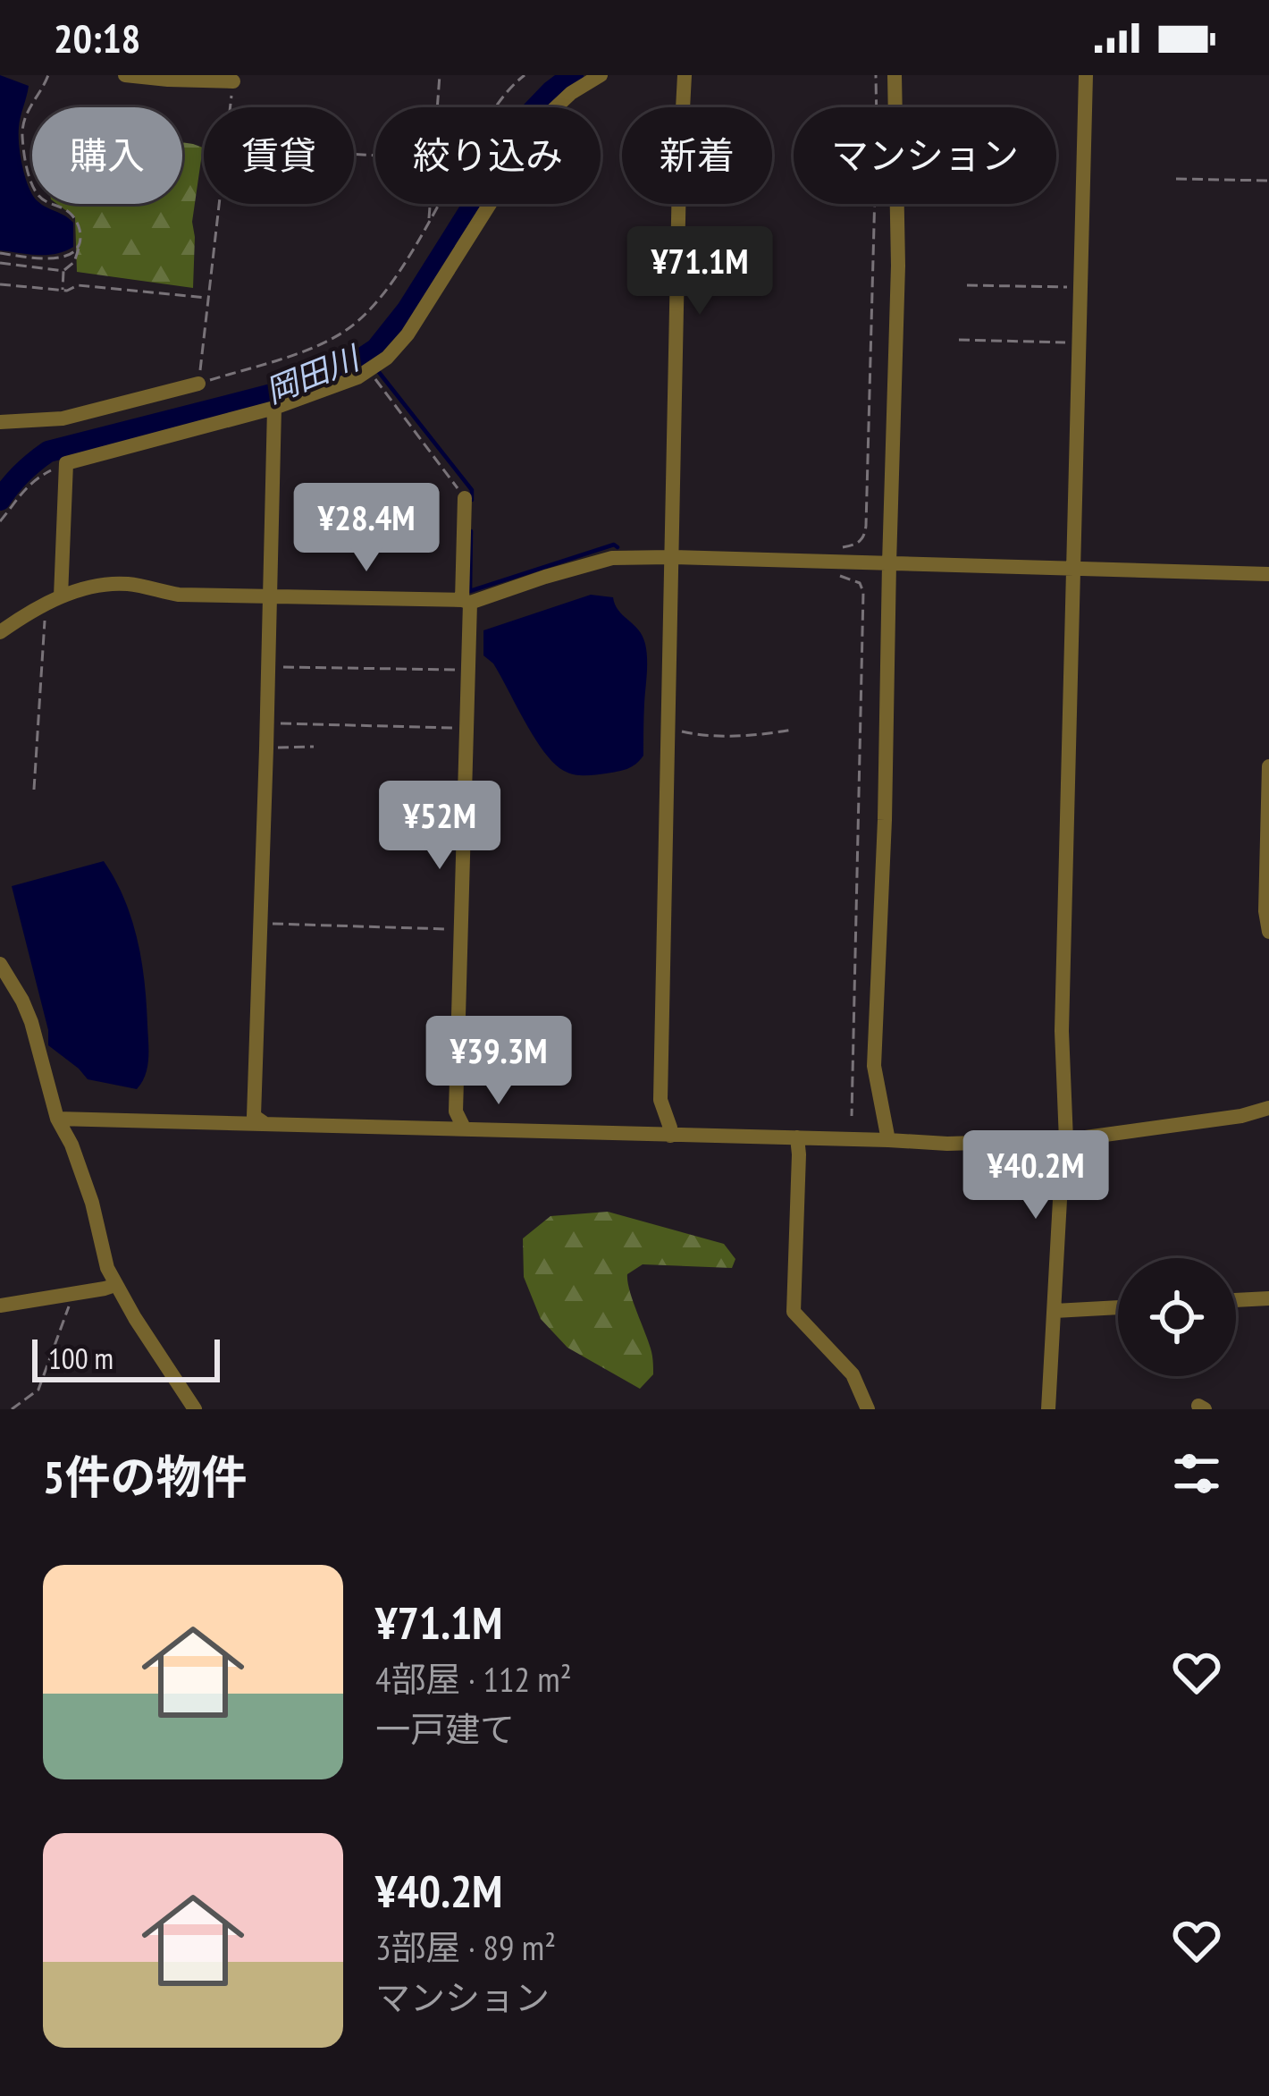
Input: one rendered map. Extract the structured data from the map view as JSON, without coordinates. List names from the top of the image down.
{
  "water": ["岡田川"],
  "scale_bar": "100 m",
  "page": {
    "status": "20:18",
    "chip": [
      "購入",
      "賃貸",
      "絞り込み",
      "新着",
      "マンション"
    ],
    "price": [
      "¥71.1M",
      "¥28.4M",
      "¥52M",
      "¥39.3M",
      "¥40.2M"
    ],
    "scale": "100 m",
    "heading": "5件の物件",
    "list": [
      {
        "name": "¥71.1M",
        "note": "4部屋 · 112 m² · 一戸建て"
      },
      {
        "name": "¥40.2M",
        "note": "3部屋 · 89 m² · マンション"
      }
    ]
  }
}
